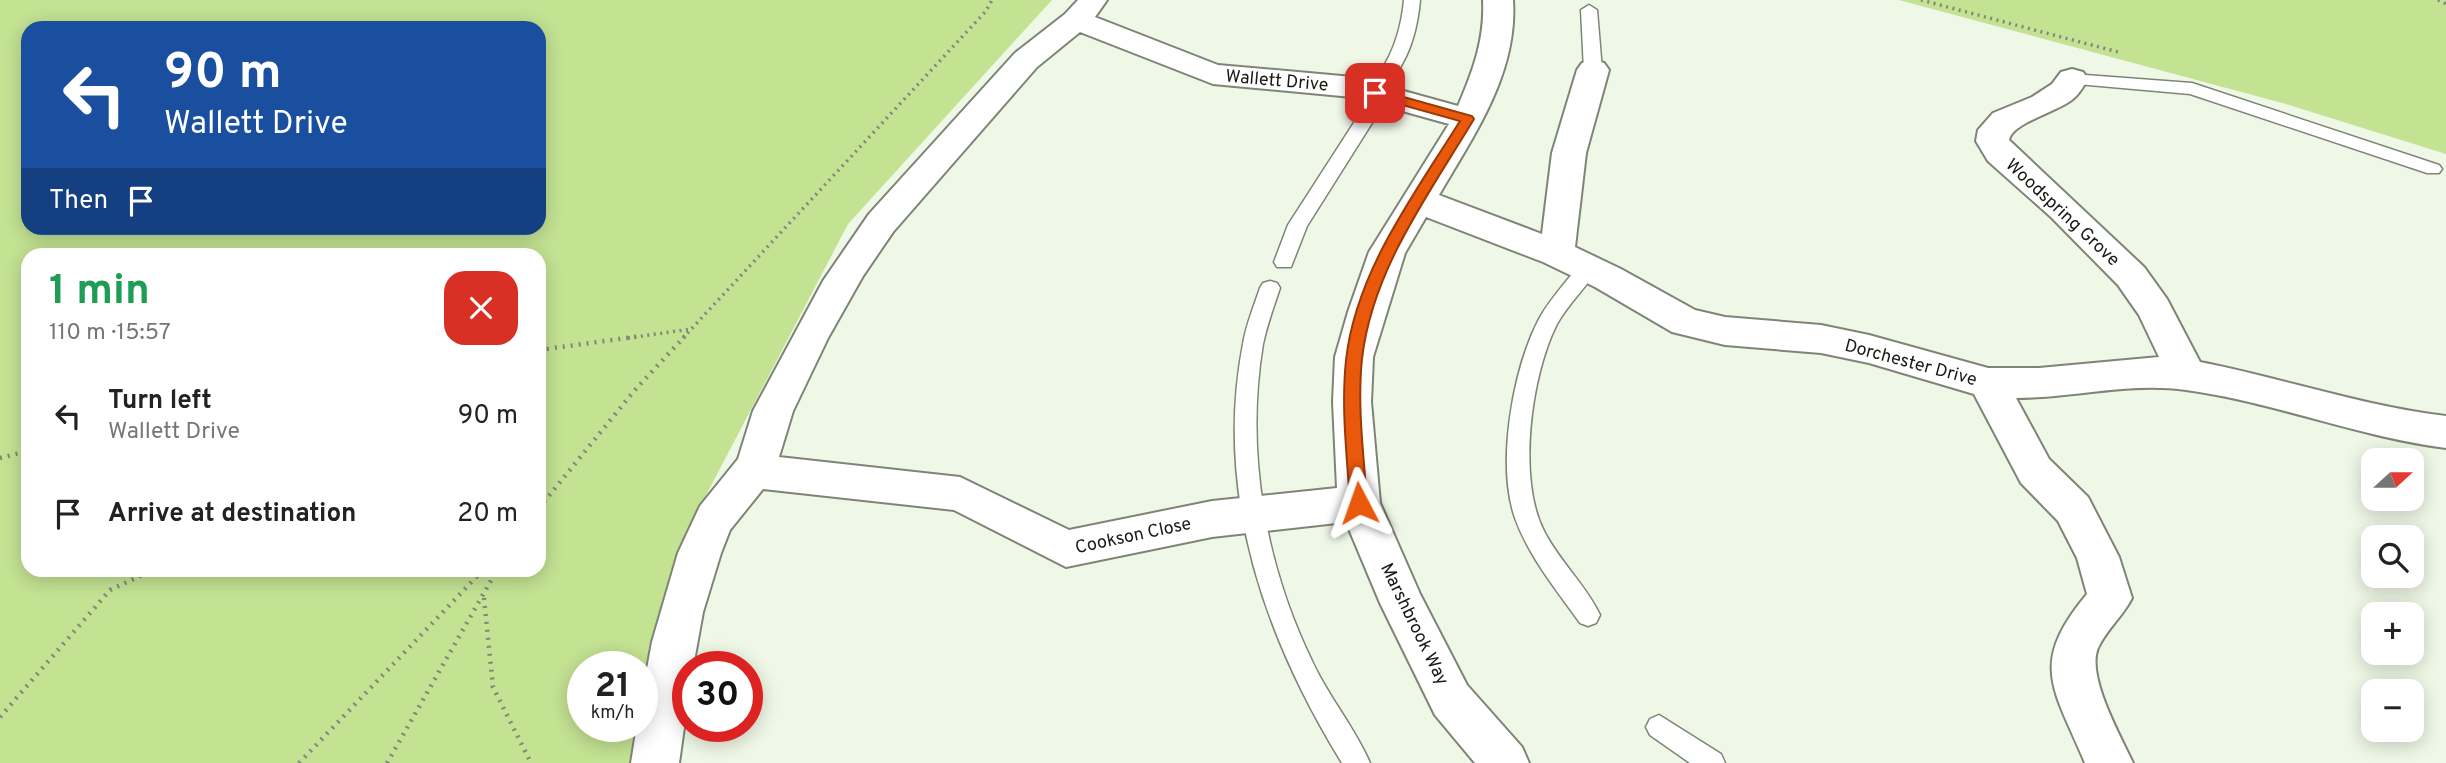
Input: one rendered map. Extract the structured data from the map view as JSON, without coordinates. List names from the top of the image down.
{
  "streets": {
    "street": [
      "Wallett Drive",
      "Woodspring Grove",
      "Dorchester Drive",
      "Cookson Close",
      "Marshbrook Way"
    ]
  },
  "crossings": [
    ["Wallett Drive", "Marshbrook Way"],
    ["Woodspring Grove", "Dorchester Drive"],
    ["Dorchester Drive", "Marshbrook Way"],
    ["Cookson Close", "Marshbrook Way"]
  ],
  "north": "right",
  "page": {
    "turn": ["90 m", "Wallett Drive"],
    "then": "Then",
    "heading": ["1 min", "110 m · 15:57"],
    "list": [
      {
        "name": "Turn left",
        "note": "Wallett Drive",
        "value": "90 m"
      },
      {
        "name": "Arrive at destination",
        "value": "20 m"
      }
    ],
    "map_buttons": ["+", "−"],
    "speed": "21 km/h",
    "limit": "30"
  }
}
